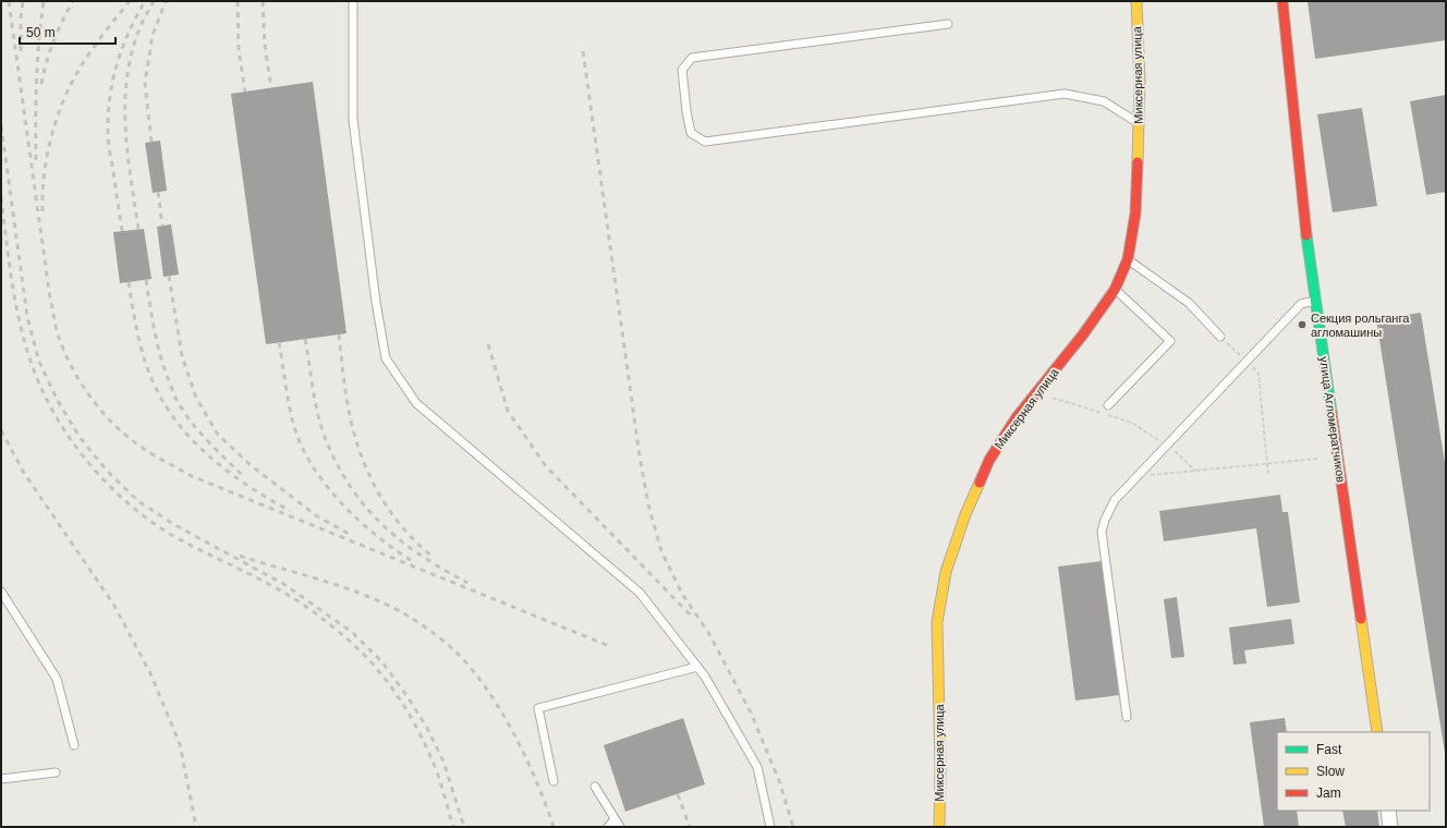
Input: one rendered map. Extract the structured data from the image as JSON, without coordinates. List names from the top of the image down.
{
  "streets": {
    "street": ["Миксерная улица", "улица Агломератчиков"]
  },
  "places": ["Секция рольганга агломашины"],
  "legend": ["Fast", "Slow", "Jam"],
  "scale_bar": "50 m"
}
